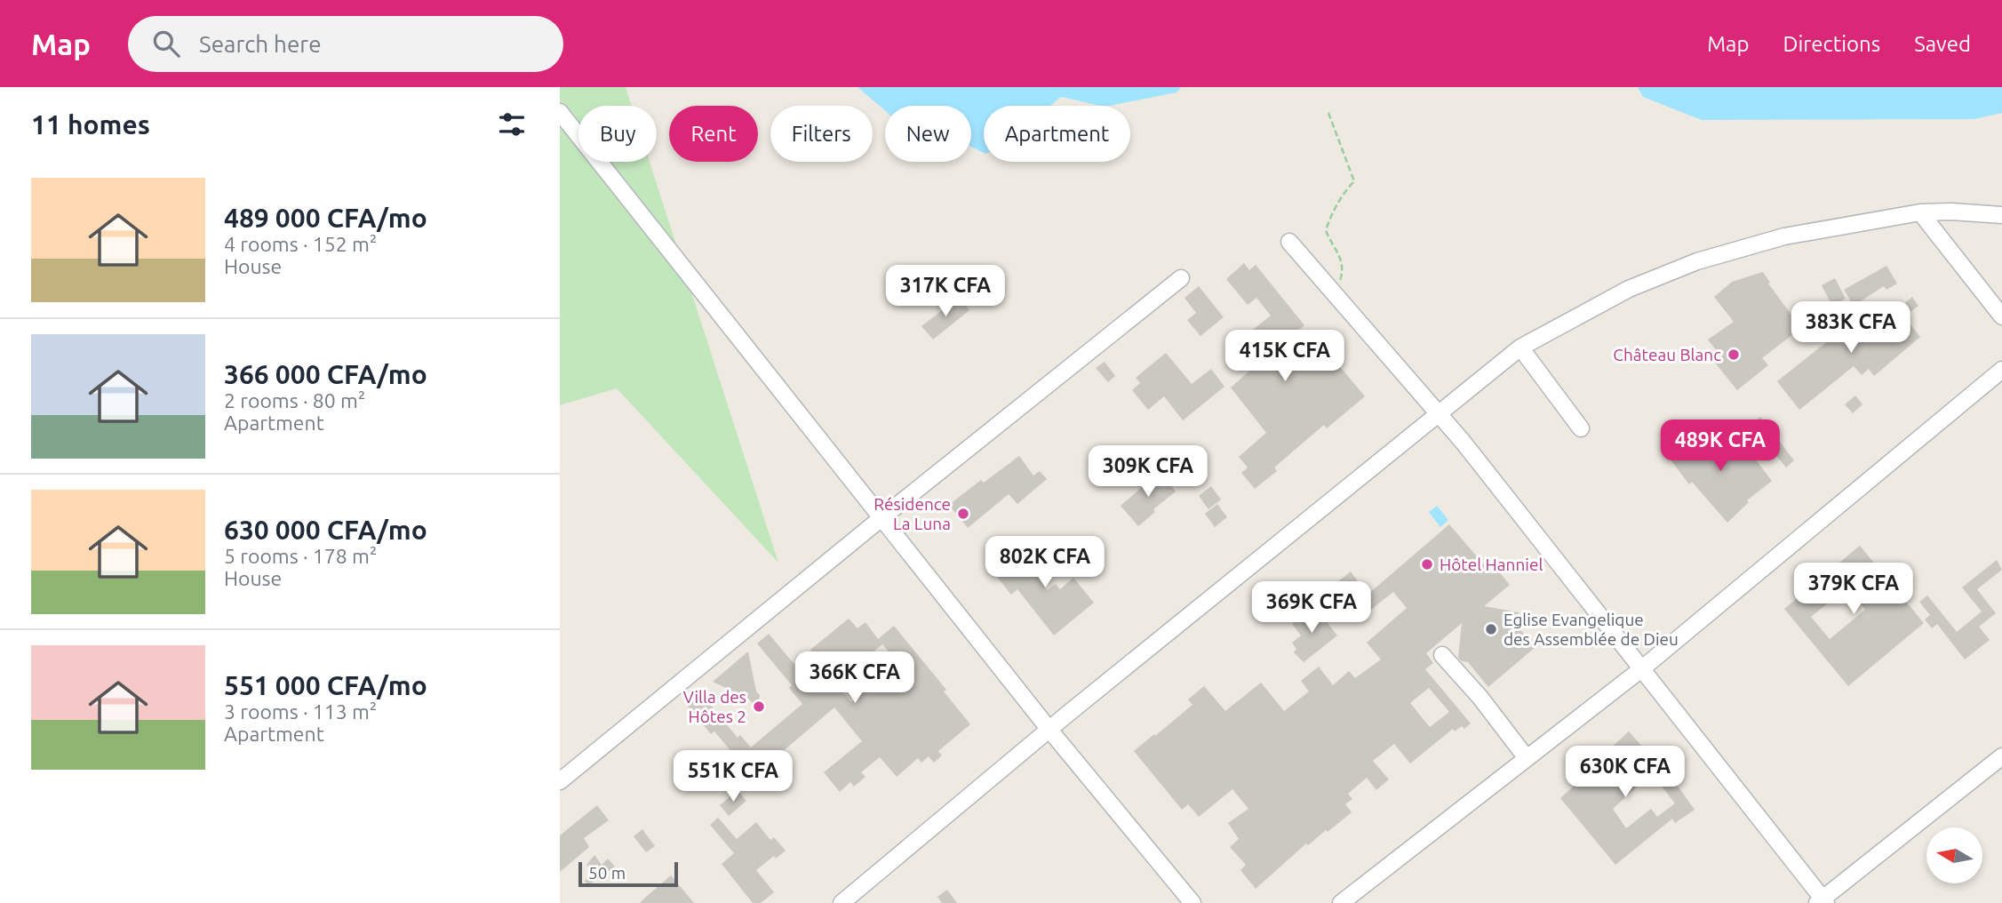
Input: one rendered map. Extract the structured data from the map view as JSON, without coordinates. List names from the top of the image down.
{
  "places": [
    "Château Blanc",
    "Résidence La Luna",
    "Hôtel Hanniel",
    "Eglise Evangelique des Assemblée de Dieu",
    "Villa des Hôtes 2"
  ],
  "scale_bar": "50 m",
  "north": "left",
  "page": {
    "header": "Map",
    "search": "Search here",
    "nav": ["Map", "Directions", "Saved"],
    "heading": "11 homes",
    "chip": [
      "Buy",
      "Rent",
      "Filters",
      "New",
      "Apartment"
    ],
    "list": [
      {
        "name": "489 000 CFA/mo",
        "note": "4 rooms · 152 m² · House"
      },
      {
        "name": "366 000 CFA/mo",
        "note": "2 rooms · 80 m² · Apartment"
      },
      {
        "name": "630 000 CFA/mo",
        "note": "5 rooms · 178 m² · House"
      },
      {
        "name": "551 000 CFA/mo",
        "note": "3 rooms · 113 m² · Apartment"
      }
    ],
    "price": [
      "317K CFA",
      "383K CFA",
      "415K CFA",
      "489K CFA",
      "309K CFA",
      "802K CFA",
      "379K CFA",
      "369K CFA",
      "366K CFA",
      "630K CFA",
      "551K CFA"
    ],
    "scale": "50 m"
  }
}
